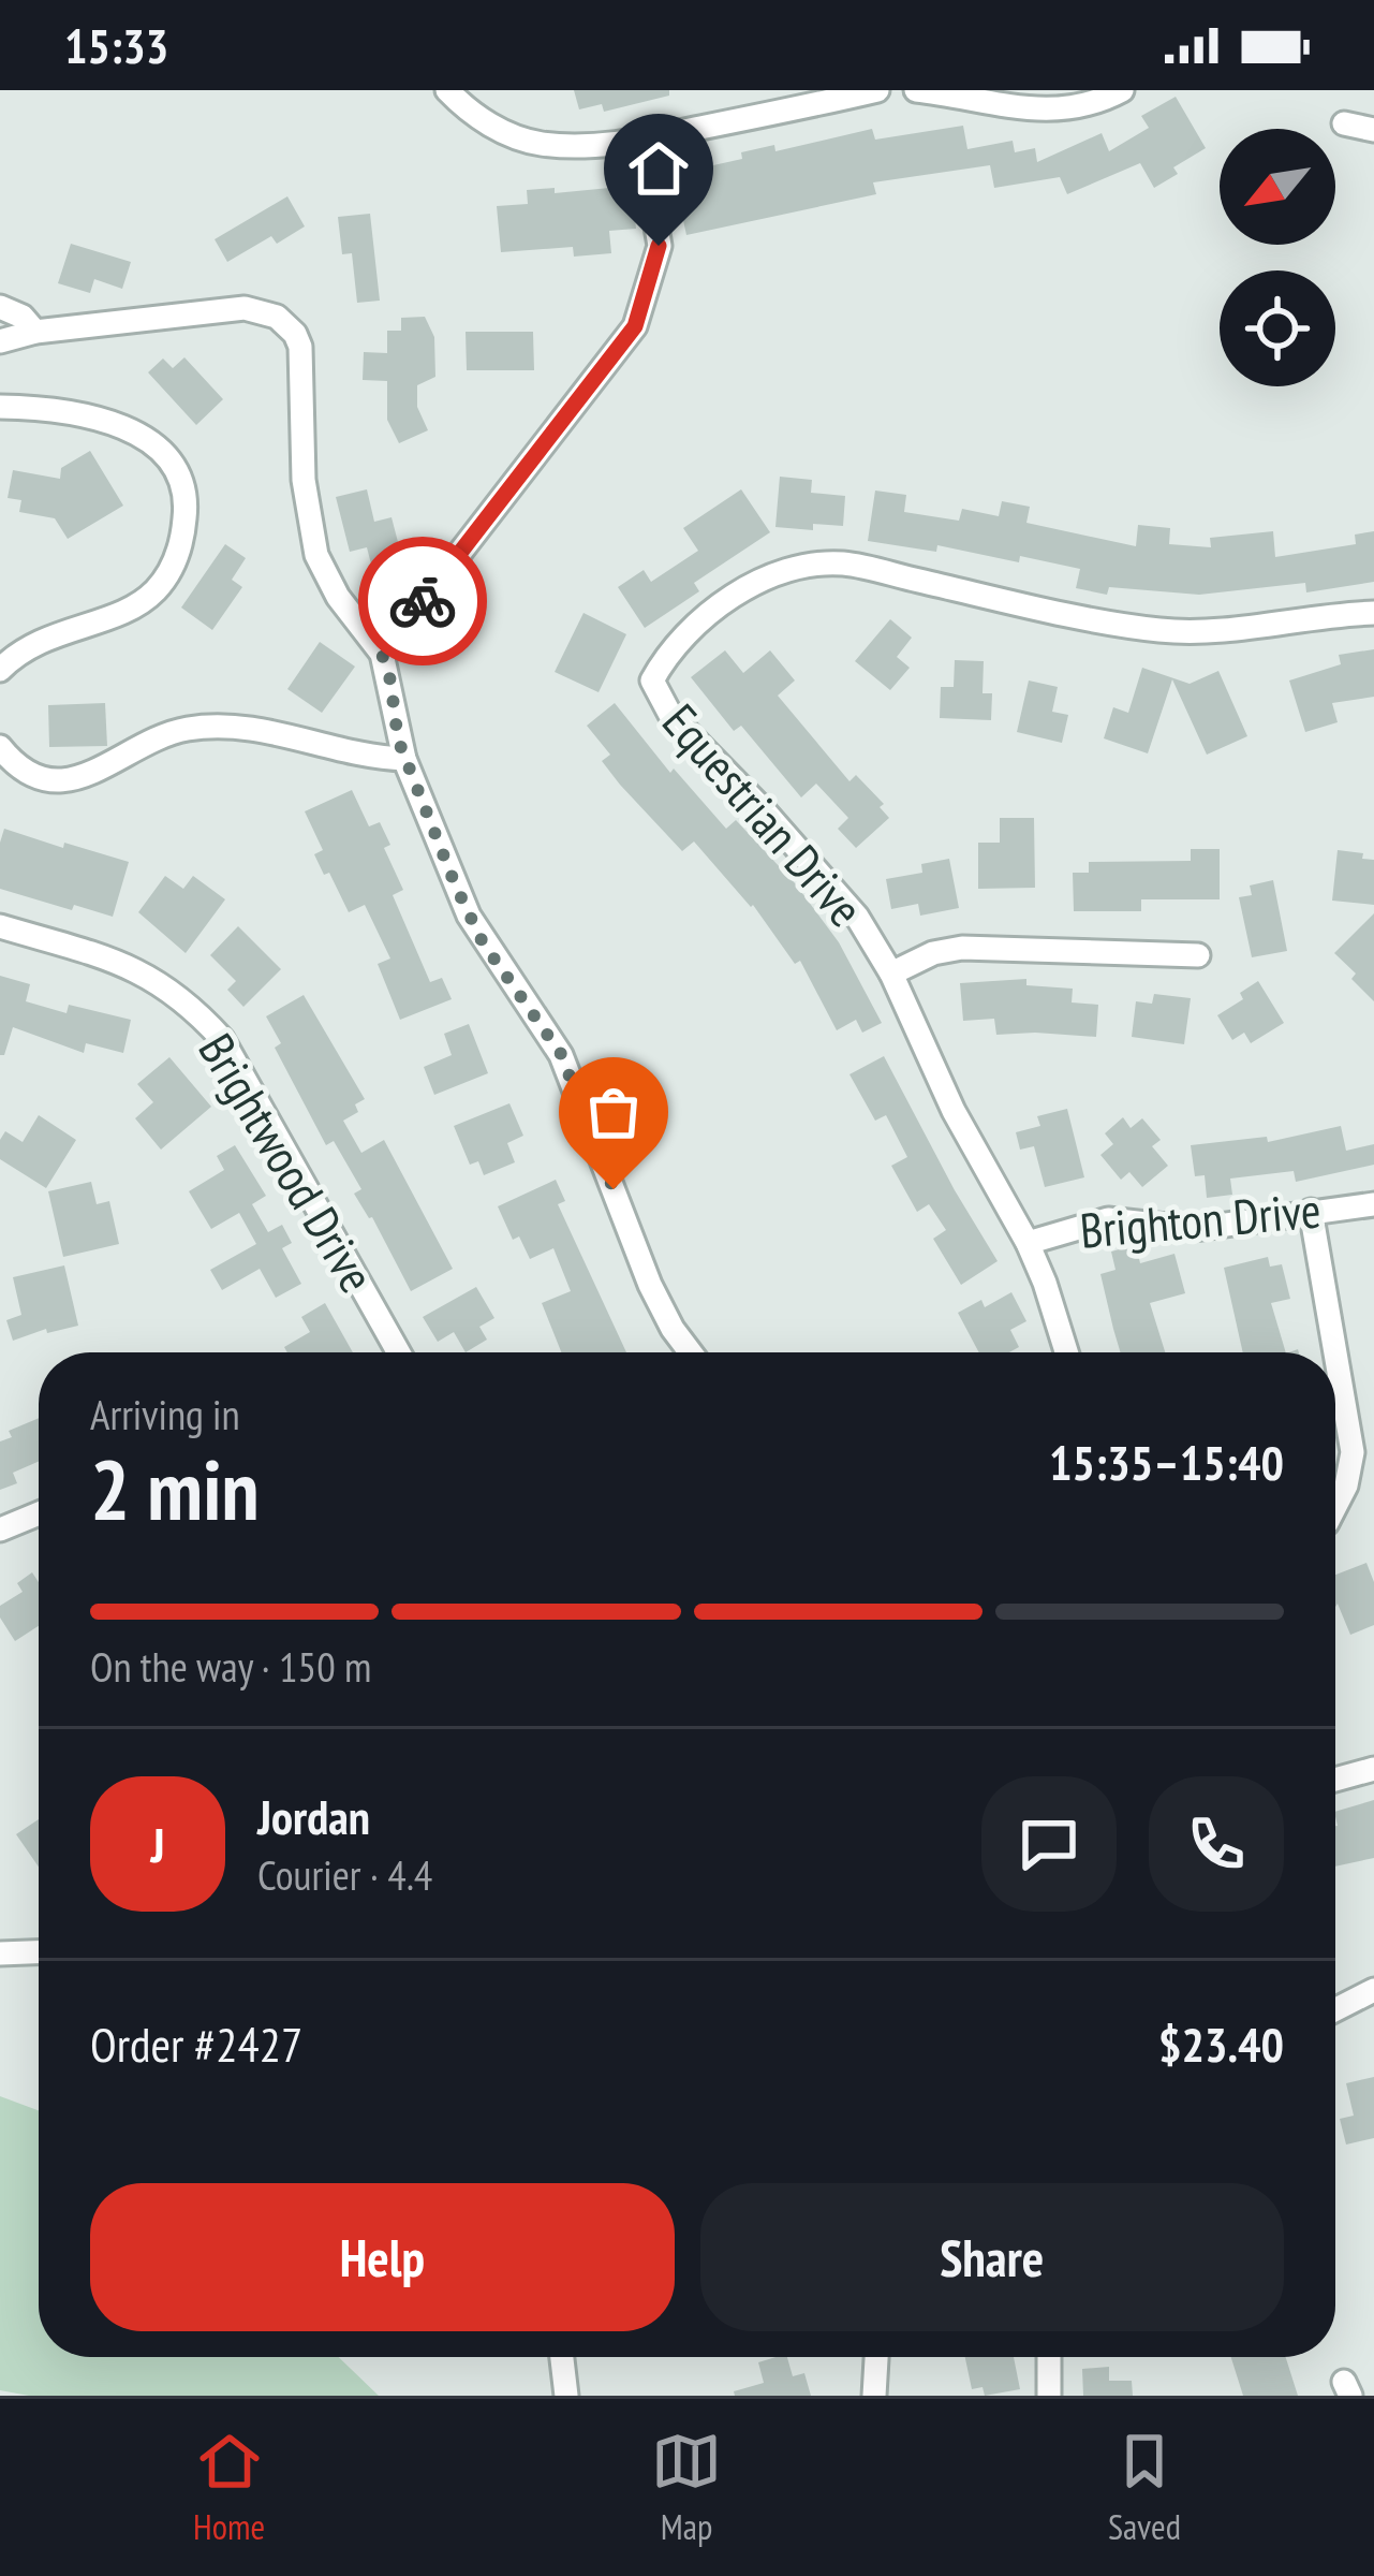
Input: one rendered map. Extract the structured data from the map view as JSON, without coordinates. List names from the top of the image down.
{
  "streets": {
    "street": ["Equestrian Drive", "Brightwood Drive", "Brighton Drive"]
  },
  "crossings": [
    ["Equestrian Drive", "Brighton Drive"]
  ],
  "north": "bottom left",
  "page": {
    "status": "15:33",
    "heading": ["2 min", "Arriving in", "15:35–15:40"],
    "panel": [
      "Jordan",
      "Courier · 4.4",
      "Order #2427",
      "$23.40"
    ],
    "bar": "On the way · 150 m",
    "round": "J",
    "buttons": ["Help", "Share"],
    "tabs": ["Home", "Map", "Saved"]
  }
}
